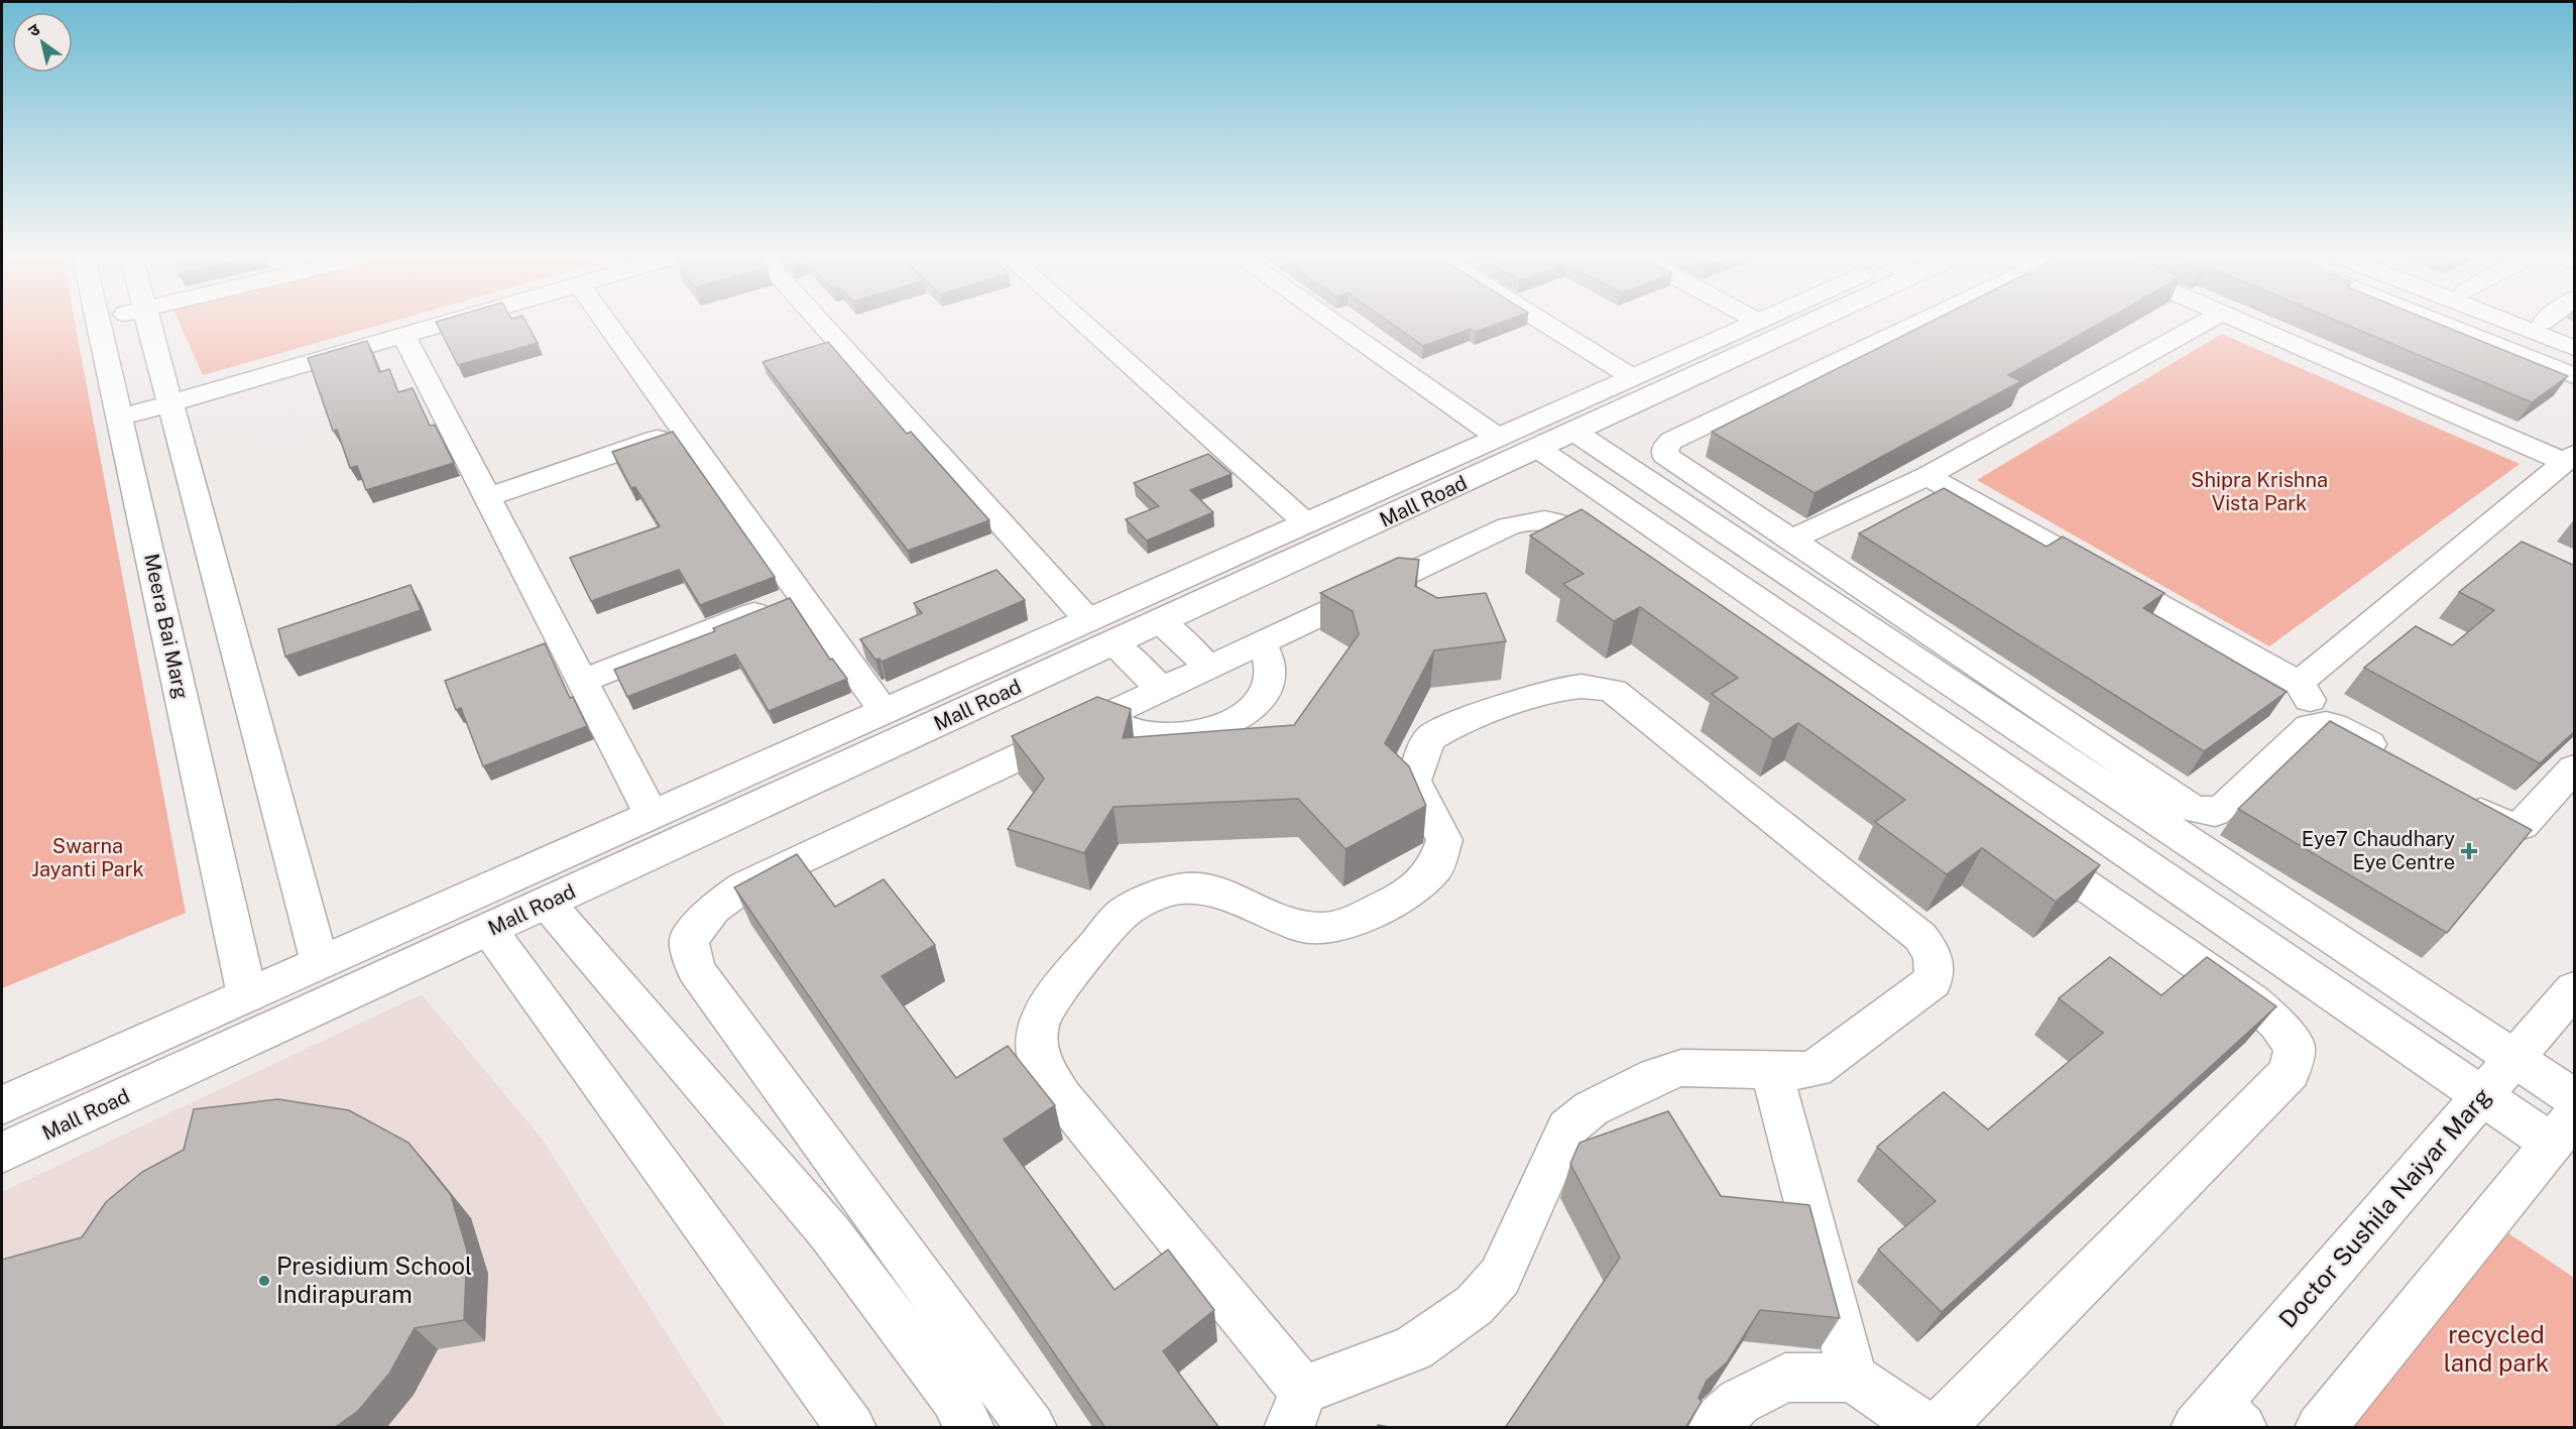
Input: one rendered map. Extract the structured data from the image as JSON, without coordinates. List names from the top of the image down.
{
  "streets": {
    "street": ["Mall Road", "Meera Bai Marg", "Doctor Sushila Naiyar Marg"]
  },
  "crossings": [
    ["Mall Road", "Meera Bai Marg"]
  ],
  "parks": ["Shipra Krishna Vista Park", "Swarna Jayanti Park", "recycled land park"],
  "places": {
    "health": ["Eye7 Chaudhary Eye Centre"],
    "other": ["Presidium School Indirapuram"]
  },
  "north": "top left"
}
